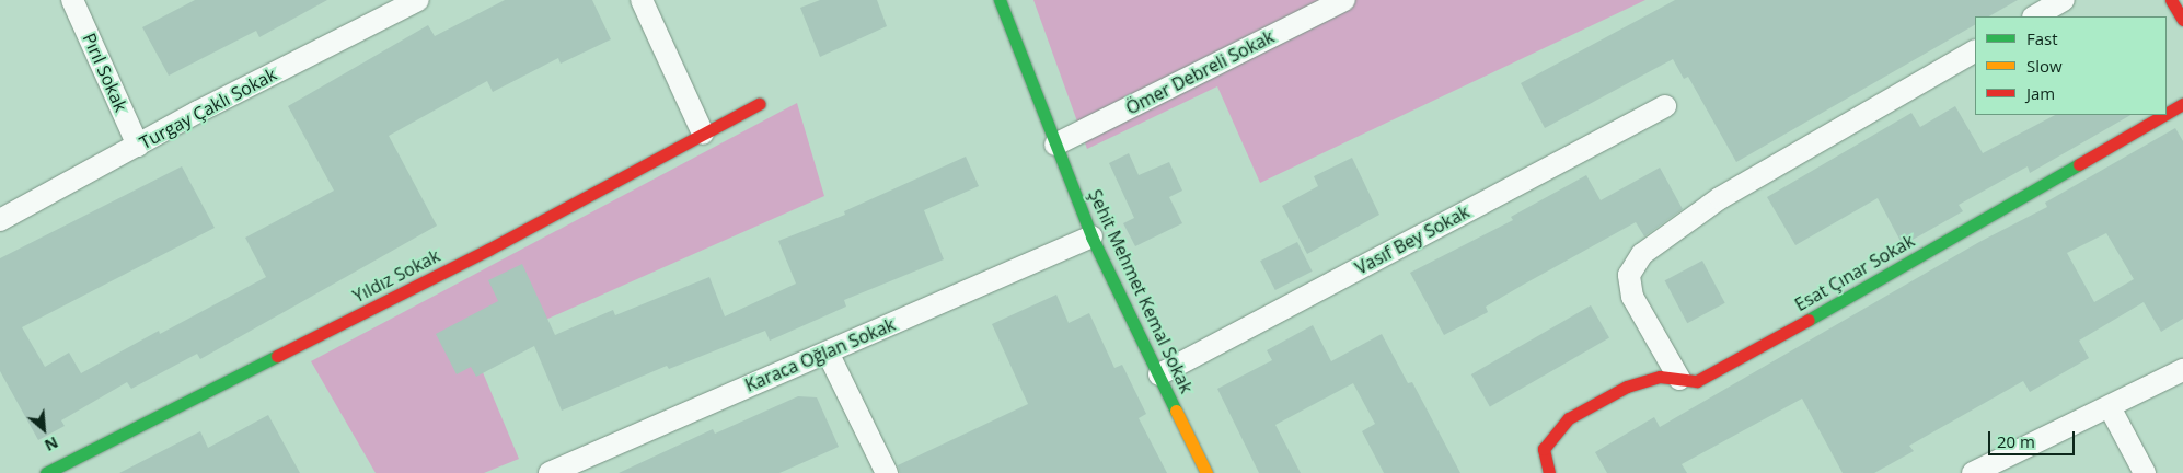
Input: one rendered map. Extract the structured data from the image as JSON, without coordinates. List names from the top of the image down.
{
  "streets": {
    "street": [
      "Pırıl Sokak",
      "Ömer Debreli Sokak",
      "Turgay Çaklı Sokak",
      "Vasıf Bey Sokak",
      "Esat Çınar Sokak",
      "Yıldız Sokak",
      "Şehit Mehmet Kemal Sokak",
      "Karaca Oğlan Sokak"
    ]
  },
  "crossings": [
    ["Pırıl Sokak", "Turgay Çaklı Sokak"],
    ["Ömer Debreli Sokak", "Şehit Mehmet Kemal Sokak"],
    ["Vasıf Bey Sokak", "Şehit Mehmet Kemal Sokak"],
    ["Şehit Mehmet Kemal Sokak", "Karaca Oğlan Sokak"]
  ],
  "legend": ["Fast", "Slow", "Jam"],
  "scale_bar": "20 m",
  "north": "bottom right"
}
